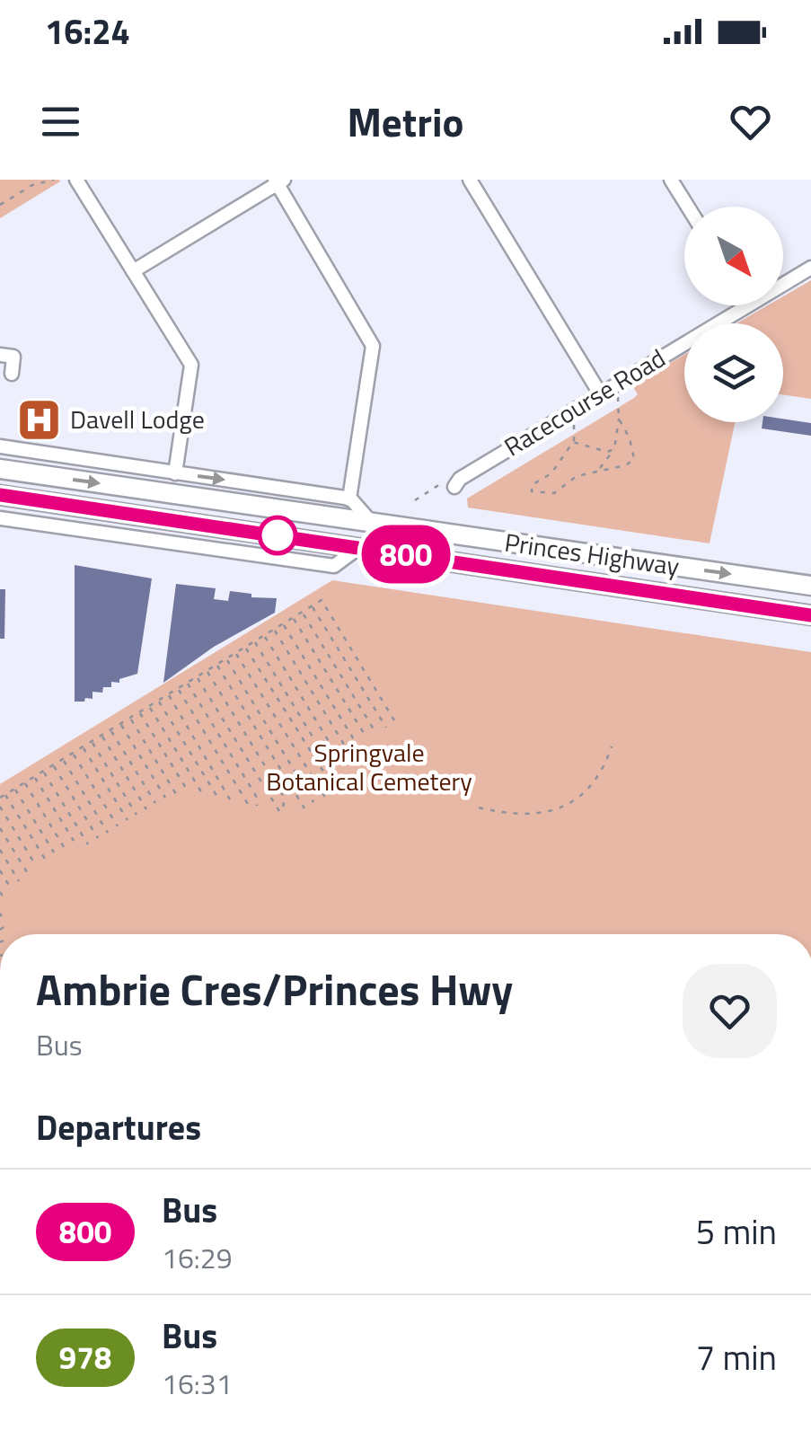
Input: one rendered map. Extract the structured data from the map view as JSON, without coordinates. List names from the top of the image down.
{
  "streets": {
    "highway": ["Princes Highway"],
    "street": ["Racecourse Road"]
  },
  "parks": ["Springvale Botanical Cemetery"],
  "places": {
    "hospital": ["Davell Lodge"]
  },
  "lines": ["bus line 800"],
  "north": "bottom right",
  "page": {
    "status": "16:24",
    "header": "Metrio",
    "on_map": "800",
    "heading": [
      ["Ambrie Cres/Princes Hwy", "Bus"],
      "Departures"
    ],
    "list": [
      {
        "mark": "800",
        "name": "Bus",
        "note": "16:29",
        "value": "5 min"
      },
      {
        "mark": "978",
        "name": "Bus",
        "note": "16:31",
        "value": "7 min"
      }
    ]
  }
}
